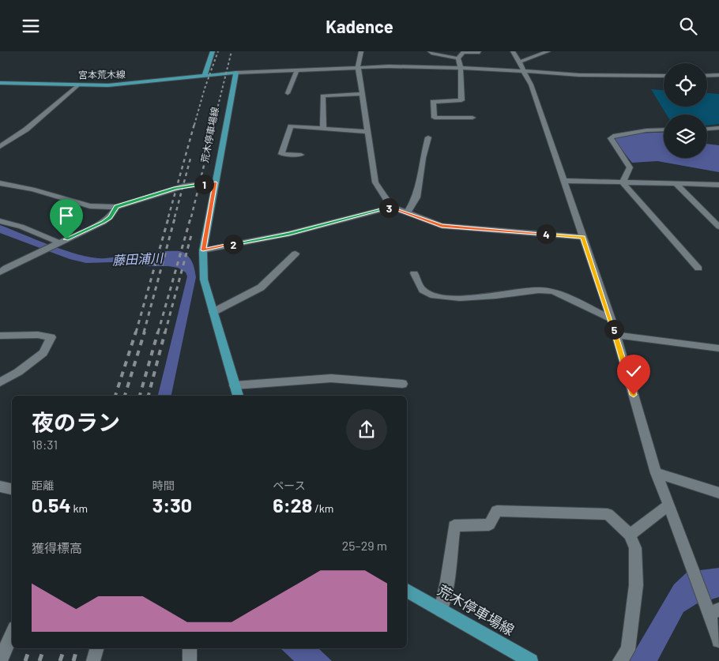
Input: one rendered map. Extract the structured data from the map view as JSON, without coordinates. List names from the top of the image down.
{
  "streets": {
    "main road": ["宮本荒木線", "荒木停車場線"]
  },
  "water": ["藤田浦川"],
  "page": {
    "header": "Kadence",
    "pins": [
      "1",
      "3",
      "4",
      "2",
      "5"
    ],
    "heading": ["夜のラン", "18:31"],
    "stats": [
      ["距離", "0.54 km"],
      ["時間", "3:30"],
      ["ペース", "6:28 /km"]
    ],
    "chart": ["獲得標高", "25–29 m"]
  }
}
